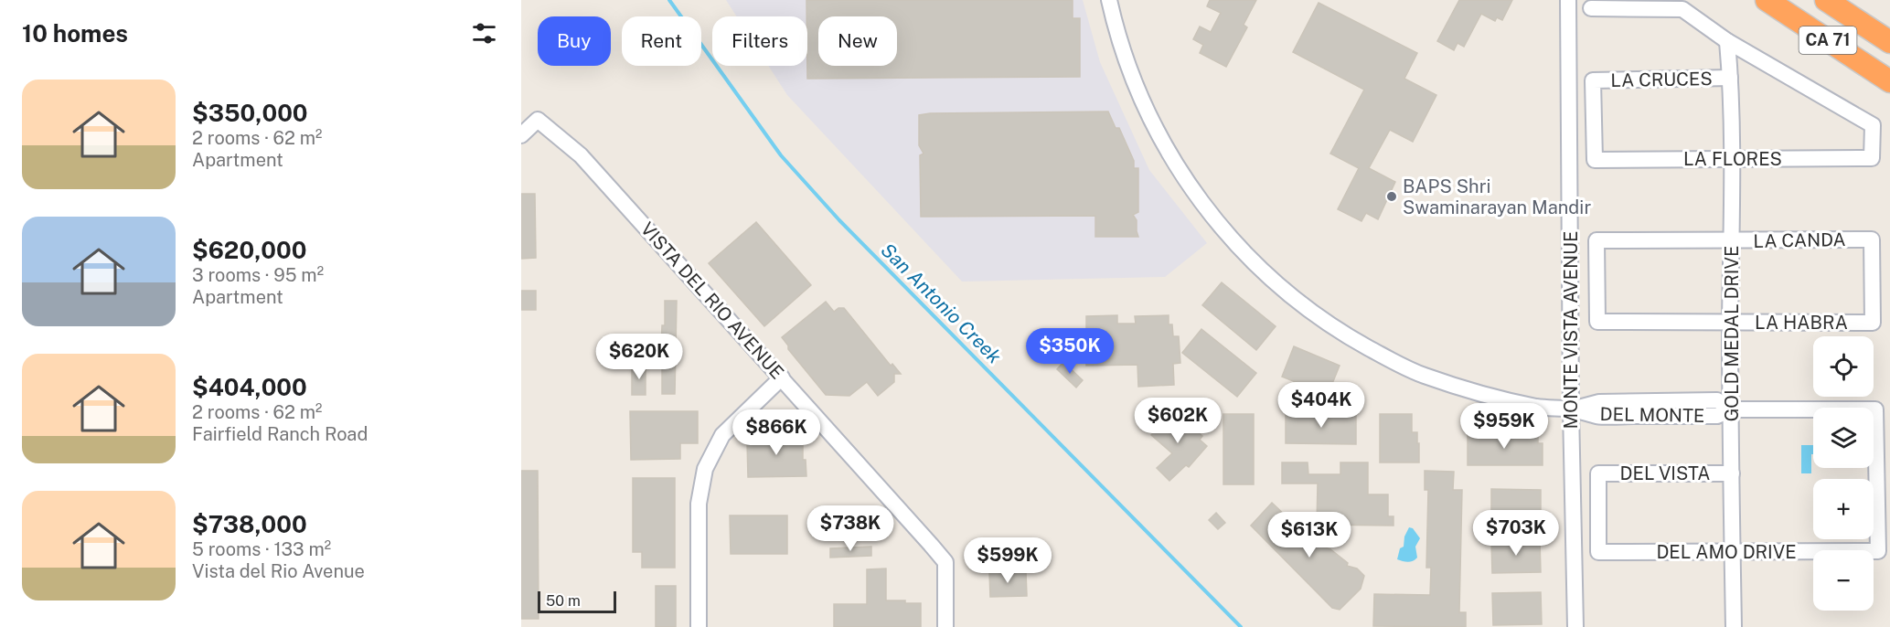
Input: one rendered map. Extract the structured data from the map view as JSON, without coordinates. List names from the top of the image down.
{
  "streets": {
    "highway": ["CA 71"],
    "street": [
      "LA CRUCES",
      "LA FLORES",
      "LA CANDA",
      "VISTA DEL RIO AVENUE",
      "LA HABRA",
      "MONTE VISTA AVENUE",
      "GOLD MEDAL DRIVE",
      "DEL MONTE",
      "DEL VISTA",
      "DEL AMO DRIVE"
    ]
  },
  "crossings": [
    ["LA CRUCES", "LA FLORES"],
    ["LA CRUCES", "GOLD MEDAL DRIVE"],
    ["LA FLORES", "GOLD MEDAL DRIVE"],
    ["LA CANDA", "LA HABRA"],
    ["LA CANDA", "GOLD MEDAL DRIVE"],
    ["LA HABRA", "GOLD MEDAL DRIVE"],
    ["MONTE VISTA AVENUE", "DEL MONTE"],
    ["GOLD MEDAL DRIVE", "DEL MONTE"],
    ["GOLD MEDAL DRIVE", "DEL VISTA"],
    ["GOLD MEDAL DRIVE", "DEL AMO DRIVE"],
    ["DEL MONTE", "DEL AMO DRIVE"],
    ["DEL VISTA", "DEL AMO DRIVE"]
  ],
  "water": ["San Antonio Creek"],
  "places": ["BAPS Shri Swaminarayan Mandir"],
  "scale_bar": "50 m",
  "page": {
    "heading": "10 homes",
    "chip": [
      "Buy",
      "Rent",
      "Filters",
      "New"
    ],
    "list": [
      {
        "name": "$350,000",
        "note": "2 rooms · 62 m² · Apartment"
      },
      {
        "name": "$620,000",
        "note": "3 rooms · 95 m² · Apartment"
      },
      {
        "name": "$404,000",
        "note": "2 rooms · 62 m² · Fairfield Ranch Road"
      },
      {
        "name": "$738,000",
        "note": "5 rooms · 133 m² · Vista del Rio Avenue"
      }
    ],
    "price": [
      "$350K",
      "$620K",
      "$404K",
      "$602K",
      "$959K",
      "$866K",
      "$738K",
      "$703K",
      "$613K",
      "$599K"
    ],
    "map_buttons": ["+", "−"],
    "scale": "50 m"
  }
}
